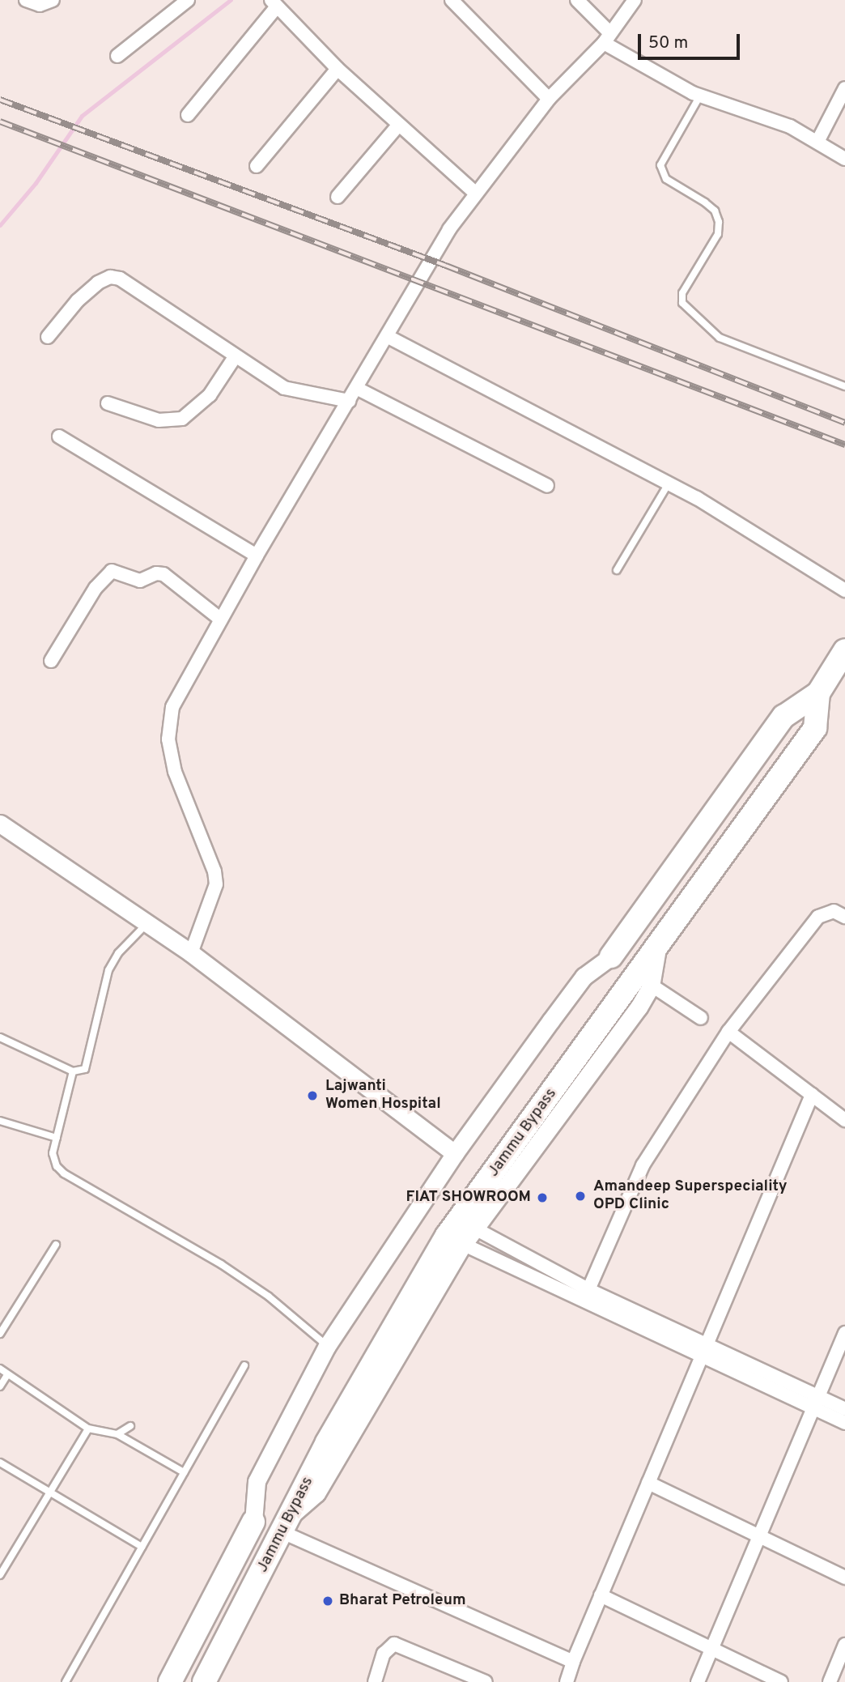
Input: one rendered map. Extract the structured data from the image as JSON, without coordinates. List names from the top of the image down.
{
  "streets": {
    "highway": ["Jammu Bypass"]
  },
  "places": [
    "Lajwanti Women Hospital",
    "Amandeep Superspeciality OPD Clinic",
    "FIAT SHOWROOM",
    "Bharat Petroleum"
  ],
  "scale_bar": "50 m"
}
